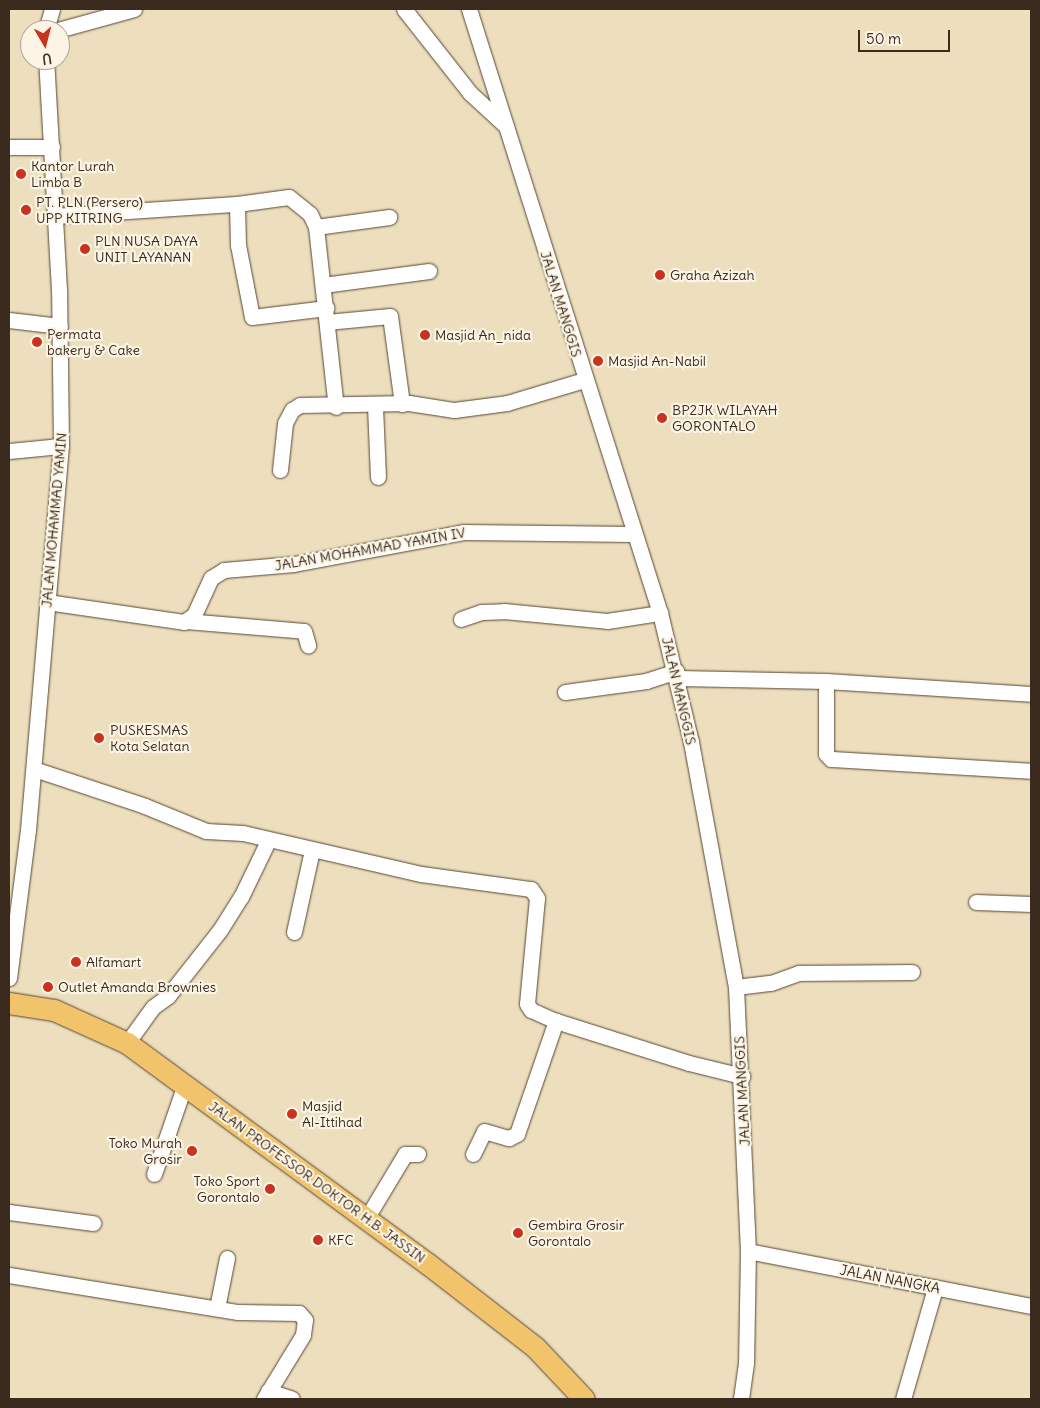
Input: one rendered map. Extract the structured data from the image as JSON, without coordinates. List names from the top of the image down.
{
  "streets": {
    "highway": ["JALAN PROFESSOR DOKTOR H.B. JASSIN"],
    "street": [
      "JALAN MANGGIS",
      "JALAN MOHAMMAD YAMIN",
      "JALAN MOHAMMAD YAMIN IV",
      "JALAN NANGKA"
    ]
  },
  "crossings": [
    ["JALAN MANGGIS", "JALAN MOHAMMAD YAMIN IV"],
    ["JALAN MANGGIS", "JALAN NANGKA"]
  ],
  "places": [
    "Kantor Lurah Limba B",
    "PT. PLN (Persero) UPP KITRING",
    "PLN NUSA DAYA UNIT LAYANAN",
    "Graha Azizah",
    "Masjid An_nida",
    "Permata bakery & Cake",
    "Masjid An-Nabil",
    "BP2JK WILAYAH GORONTALO",
    "PUSKESMAS Kota Selatan",
    "Alfamart",
    "Outlet Amanda Brownies",
    "Masjid Al-Ittihad",
    "Toko Murah Grosir",
    "Toko Sport Gorontalo",
    "Gembira Grosir Gorontalo",
    "KFC"
  ],
  "scale_bar": "50 m",
  "north": "bottom"
}
